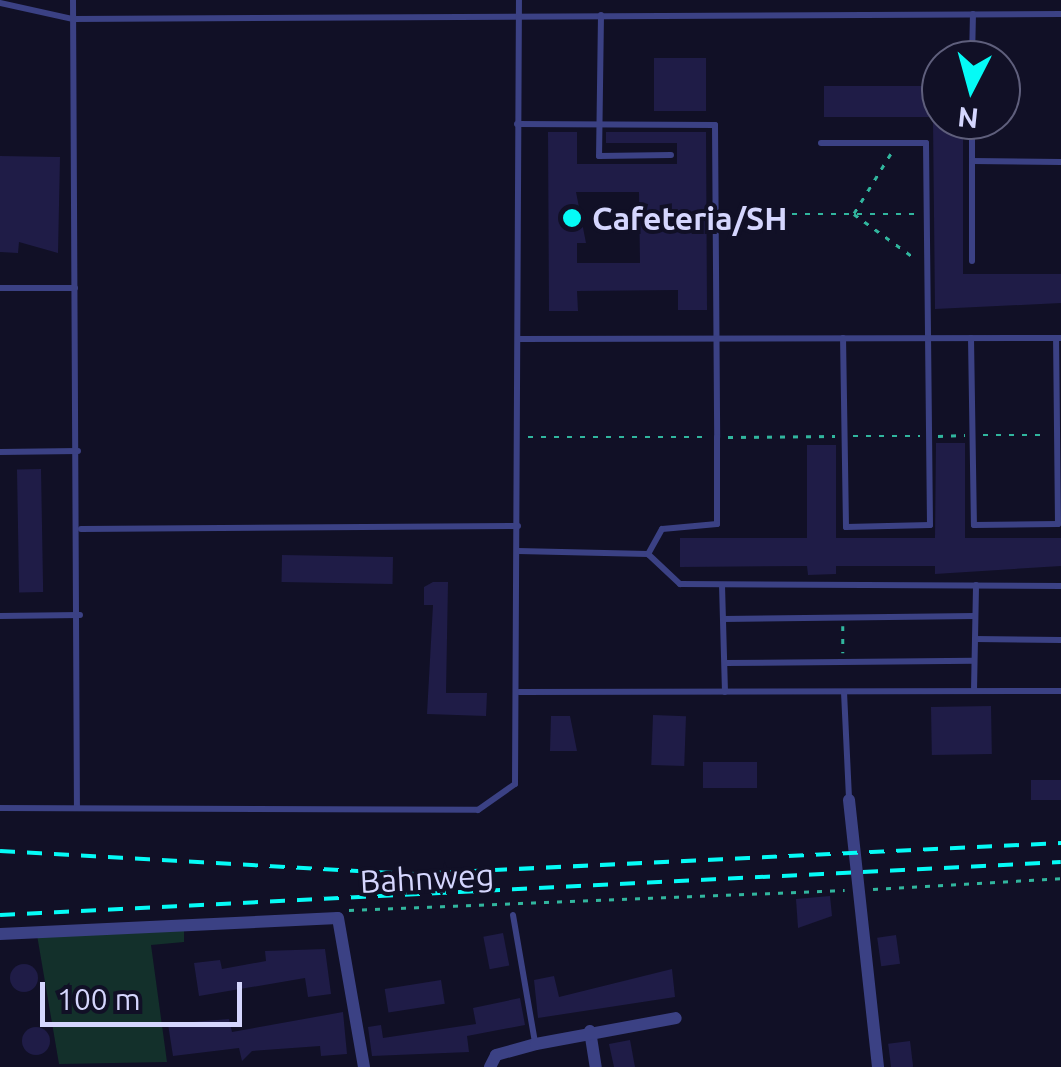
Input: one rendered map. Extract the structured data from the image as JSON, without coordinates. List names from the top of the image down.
{
  "streets": {
    "street": ["Bahnweg"]
  },
  "places": ["Cafeteria/SH"],
  "scale_bar": "100 m",
  "north": "bottom"
}
